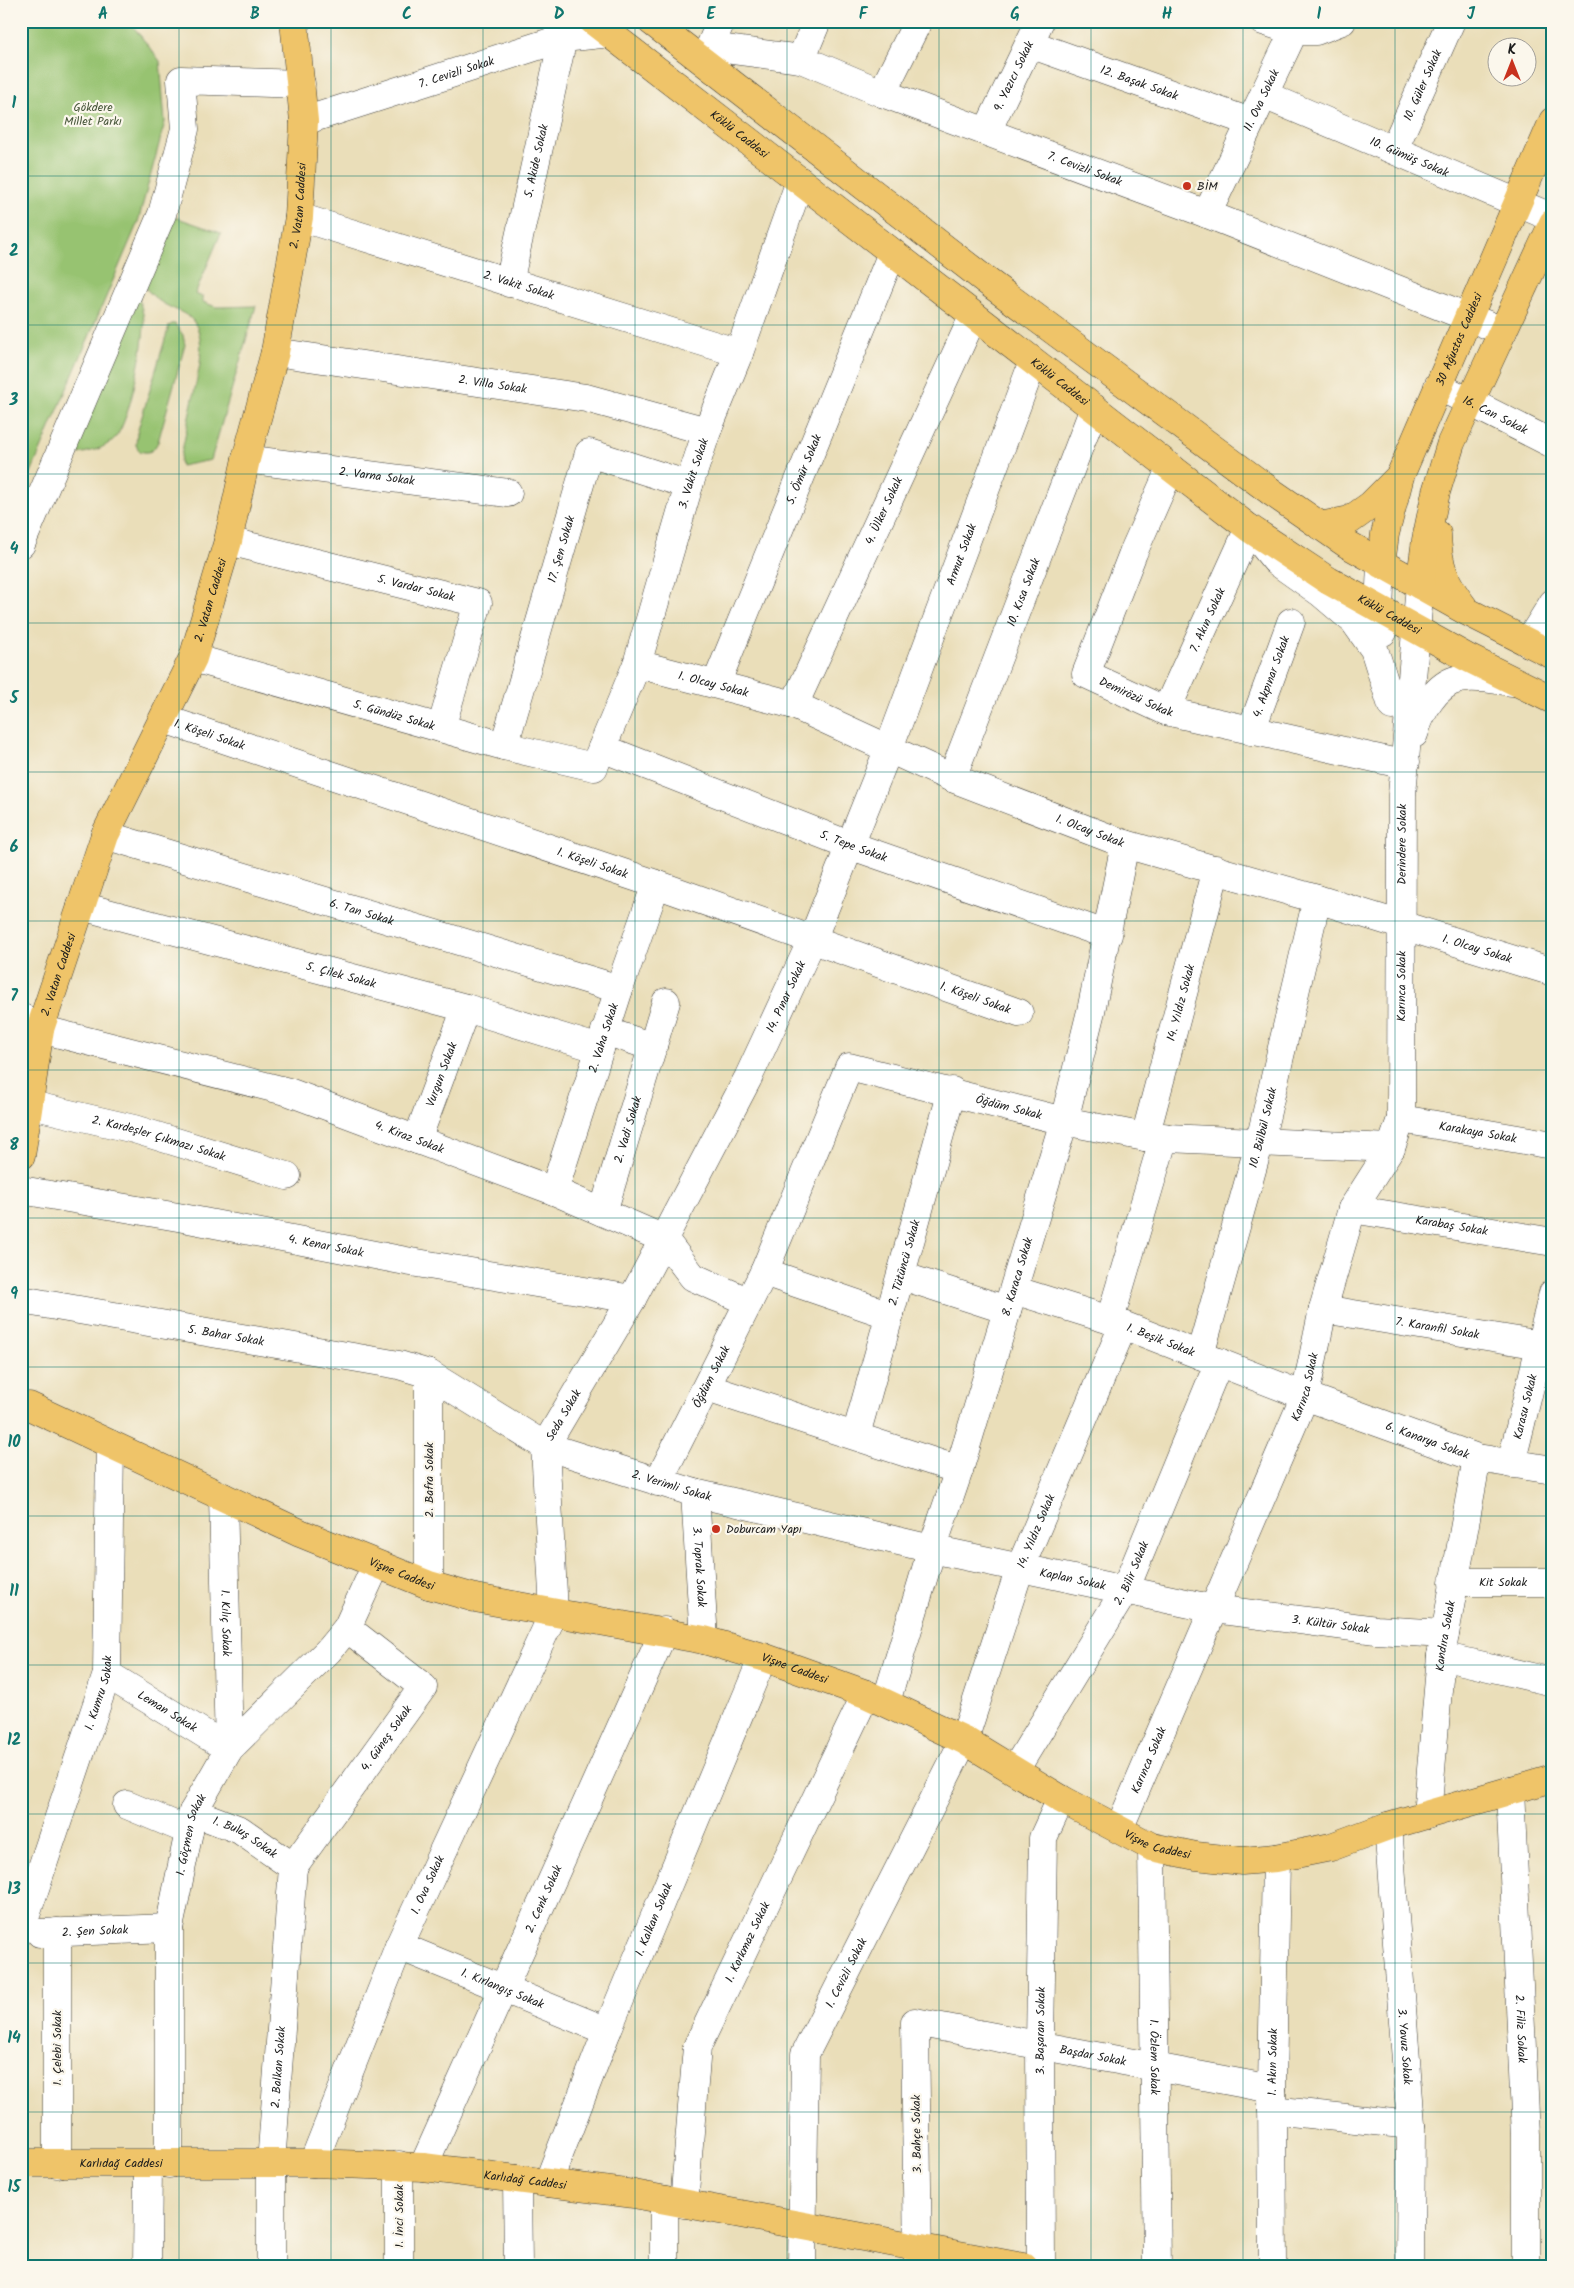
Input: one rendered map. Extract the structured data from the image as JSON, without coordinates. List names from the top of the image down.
{
  "streets": {
    "main road": [
      "Köklü Caddesi",
      "2. Vatan Caddesi",
      "30 Ağustos Caddesi",
      "Vişne Caddesi",
      "Karlıdağ Caddesi"
    ],
    "street": [
      "7. Cevizli Sokak",
      "9. Yazıcı Sokak",
      "12. Başak Sokak",
      "10. Güler Sokak",
      "11. Ova Sokak",
      "10. Gümüş Sokak",
      "5. Akide Sokak",
      "2. Vakit Sokak",
      "2. Villa Sokak",
      "16. Can Sokak",
      "5. Ömür Sokak",
      "3. Vakit Sokak",
      "2. Varna Sokak",
      "4. Ülker Sokak",
      "17. Şen Sokak",
      "Armut Sokak",
      "5. Vardar Sokak",
      "10. Kısa Sokak",
      "7. Akın Sokak",
      "4. Akpınar Sokak",
      "1. Olcay Sokak",
      "Demirözü Sokak",
      "5. Gündüz Sokak",
      "1. Köşeli Sokak",
      "Derindere Sokak",
      "5. Tepe Sokak",
      "6. Tan Sokak",
      "5. Çilek Sokak",
      "Karınca Sokak",
      "14. Pınar Sokak",
      "14. Yıldız Sokak",
      "2. Vaha Sokak",
      "Vurgun Sokak",
      "Öğdüm Sokak",
      "10. Bülbül Sokak",
      "2. Vadi Sokak",
      "Karakaya Sokak",
      "4. Kiraz Sokak",
      "2. Kardeşler Çıkmazı Sokak",
      "Karabaş Sokak",
      "4. Kenar Sokak",
      "2. Tütüncü Sokak",
      "8. Karaca Sokak",
      "7. Karanfil Sokak",
      "5. Bahar Sokak",
      "1. Beşik Sokak",
      "Karasu Sokak",
      "Seda Sokak",
      "6. Kanarya Sokak",
      "2. Bafra Sokak",
      "2. Verimli Sokak",
      "3. Toprak Sokak",
      "2. Bilir Sokak",
      "Kaplan Sokak",
      "Kit Sokak",
      "1. Kılıç Sokak",
      "3. Kültür Sokak",
      "Kandıra Sokak",
      "1. Kumru Sokak",
      "Leman Sokak",
      "4. Güneş Sokak",
      "1. Göçmen Sokak",
      "1. Buluş Sokak",
      "1. Ova Sokak",
      "2. Cenk Sokak",
      "1. Kalkan Sokak",
      "2. Şen Sokak",
      "1. Korkmaz Sokak",
      "1. Cevizli Sokak",
      "1. Kırlangış Sokak",
      "2. Filiz Sokak",
      "3. Başaran Sokak",
      "3. Yavuz Sokak",
      "1. Çelebi Sokak",
      "Başdar Sokak",
      "1. Özlem Sokak",
      "1. Akın Sokak",
      "2. Balkan Sokak",
      "3. Bahçe Sokak",
      "1. İnci Sokak"
    ]
  },
  "crossings": [
    ["7. Cevizli Sokak", "9. Yazıcı Sokak"],
    ["7. Cevizli Sokak", "11. Ova Sokak"],
    ["7. Cevizli Sokak", "Köklü Caddesi"],
    ["7. Cevizli Sokak", "5. Akide Sokak"],
    ["7. Cevizli Sokak", "2. Vatan Caddesi"],
    ["7. Cevizli Sokak", "30 Ağustos Caddesi"],
    ["9. Yazıcı Sokak", "12. Başak Sokak"],
    ["12. Başak Sokak", "11. Ova Sokak"],
    ["10. Güler Sokak", "10. Gümüş Sokak"],
    ["11. Ova Sokak", "10. Gümüş Sokak"],
    ["Köklü Caddesi", "5. Ömür Sokak"],
    ["Köklü Caddesi", "3. Vakit Sokak"],
    ["Köklü Caddesi", "4. Ülker Sokak"],
    ["Köklü Caddesi", "Armut Sokak"],
    ["Köklü Caddesi", "10. Kısa Sokak"],
    ["Köklü Caddesi", "7. Akın Sokak"],
    ["Köklü Caddesi", "Demirözü Sokak"],
    ["10. Gümüş Sokak", "30 Ağustos Caddesi"],
    ["5. Akide Sokak", "2. Vakit Sokak"],
    ["2. Vatan Caddesi", "2. Vakit Sokak"],
    ["2. Vatan Caddesi", "2. Villa Sokak"],
    ["2. Vatan Caddesi", "2. Varna Sokak"],
    ["2. Vatan Caddesi", "5. Vardar Sokak"],
    ["2. Vatan Caddesi", "5. Gündüz Sokak"],
    ["2. Vatan Caddesi", "1. Köşeli Sokak"],
    ["2. Vatan Caddesi", "6. Tan Sokak"],
    ["2. Vatan Caddesi", "5. Çilek Sokak"],
    ["2. Vatan Caddesi", "4. Kiraz Sokak"],
    ["2. Vatan Caddesi", "2. Kardeşler Çıkmazı Sokak"],
    ["2. Vakit Sokak", "3. Vakit Sokak"],
    ["30 Ağustos Caddesi", "16. Can Sokak"],
    ["2. Villa Sokak", "3. Vakit Sokak"],
    ["5. Ömür Sokak", "1. Olcay Sokak"],
    ["3. Vakit Sokak", "17. Şen Sokak"],
    ["3. Vakit Sokak", "1. Olcay Sokak"],
    ["3. Vakit Sokak", "5. Gündüz Sokak"],
    ["3. Vakit Sokak", "5. Tepe Sokak"],
    ["4. Ülker Sokak", "1. Olcay Sokak"],
    ["17. Şen Sokak", "5. Gündüz Sokak"],
    ["Armut Sokak", "1. Olcay Sokak"],
    ["Armut Sokak", "14. Pınar Sokak"],
    ["5. Vardar Sokak", "5. Gündüz Sokak"],
    ["10. Kısa Sokak", "1. Olcay Sokak"],
    ["7. Akın Sokak", "Demirözü Sokak"],
    ["4. Akpınar Sokak", "Demirözü Sokak"],
    ["1. Olcay Sokak", "Derindere Sokak"],
    ["1. Olcay Sokak", "Karınca Sokak"],
    ["1. Olcay Sokak", "14. Pınar Sokak"],
    ["1. Olcay Sokak", "14. Yıldız Sokak"],
    ["1. Olcay Sokak", "10. Bülbül Sokak"],
    ["1. Olcay Sokak", "8. Karaca Sokak"],
    ["Demirözü Sokak", "Derindere Sokak"],
    ["5. Gündüz Sokak", "5. Tepe Sokak"],
    ["1. Köşeli Sokak", "14. Pınar Sokak"],
    ["1. Köşeli Sokak", "2. Vaha Sokak"],
    ["Derindere Sokak", "Karınca Sokak"],
    ["5. Tepe Sokak", "14. Pınar Sokak"],
    ["5. Tepe Sokak", "8. Karaca Sokak"],
    ["6. Tan Sokak", "2. Vaha Sokak"],
    ["5. Çilek Sokak", "2. Vaha Sokak"],
    ["5. Çilek Sokak", "Vurgun Sokak"],
    ["Karınca Sokak", "Öğdüm Sokak"],
    ["Karınca Sokak", "Karakaya Sokak"],
    ["Karınca Sokak", "Karabaş Sokak"],
    ["Karınca Sokak", "7. Karanfil Sokak"],
    ["Karınca Sokak", "1. Beşik Sokak"],
    ["Karınca Sokak", "6. Kanarya Sokak"],
    ["Karınca Sokak", "Vişne Caddesi"],
    ["Karınca Sokak", "Kaplan Sokak"],
    ["Karınca Sokak", "3. Kültür Sokak"],
    ["14. Pınar Sokak", "4. Kiraz Sokak"],
    ["14. Pınar Sokak", "Seda Sokak"],
    ["14. Yıldız Sokak", "Öğdüm Sokak"],
    ["14. Yıldız Sokak", "1. Beşik Sokak"],
    ["14. Yıldız Sokak", "Vişne Caddesi"],
    ["14. Yıldız Sokak", "Kaplan Sokak"],
    ["14. Yıldız Sokak", "1. Cevizli Sokak"],
    ["2. Vaha Sokak", "4. Kiraz Sokak"],
    ["Vurgun Sokak", "4. Kiraz Sokak"],
    ["Öğdüm Sokak", "10. Bülbül Sokak"],
    ["Öğdüm Sokak", "4. Kiraz Sokak"],
    ["Öğdüm Sokak", "2. Tütüncü Sokak"],
    ["Öğdüm Sokak", "8. Karaca Sokak"],
    ["Öğdüm Sokak", "2. Verimli Sokak"],
    ["10. Bülbül Sokak", "1. Beşik Sokak"],
    ["10. Bülbül Sokak", "2. Bilir Sokak"],
    ["2. Vadi Sokak", "4. Kiraz Sokak"],
    ["4. Kiraz Sokak", "Seda Sokak"],
    ["4. Kenar Sokak", "Seda Sokak"],
    ["2. Tütüncü Sokak", "1. Beşik Sokak"],
    ["8. Karaca Sokak", "1. Beşik Sokak"],
    ["8. Karaca Sokak", "2. Verimli Sokak"],
    ["8. Karaca Sokak", "Vişne Caddesi"],
    ["8. Karaca Sokak", "Kaplan Sokak"],
    ["8. Karaca Sokak", "1. Korkmaz Sokak"],
    ["7. Karanfil Sokak", "Karasu Sokak"],
    ["5. Bahar Sokak", "2. Bafra Sokak"],
    ["5. Bahar Sokak", "2. Verimli Sokak"],
    ["1. Beşik Sokak", "6. Kanarya Sokak"],
    ["1. Beşik Sokak", "2. Bilir Sokak"],
    ["Karasu Sokak", "6. Kanarya Sokak"],
    ["Seda Sokak", "2. Verimli Sokak"],
    ["Seda Sokak", "Vişne Caddesi"],
    ["Seda Sokak", "1. Ova Sokak"],
    ["6. Kanarya Sokak", "Kandıra Sokak"],
    ["2. Bafra Sokak", "2. Verimli Sokak"],
    ["2. Bafra Sokak", "Vişne Caddesi"],
    ["2. Verimli Sokak", "3. Toprak Sokak"],
    ["2. Verimli Sokak", "Kaplan Sokak"],
    ["3. Toprak Sokak", "Vişne Caddesi"],
    ["2. Bilir Sokak", "Vişne Caddesi"],
    ["2. Bilir Sokak", "Kaplan Sokak"],
    ["Vişne Caddesi", "1. Kılıç Sokak"],
    ["Vişne Caddesi", "Kandıra Sokak"],
    ["Vişne Caddesi", "1. Kumru Sokak"],
    ["Vişne Caddesi", "1. Göçmen Sokak"],
    ["Vişne Caddesi", "1. Ova Sokak"],
    ["Vişne Caddesi", "2. Cenk Sokak"],
    ["Vişne Caddesi", "1. Kalkan Sokak"],
    ["Vişne Caddesi", "1. Korkmaz Sokak"],
    ["Vişne Caddesi", "1. Cevizli Sokak"],
    ["Vişne Caddesi", "2. Filiz Sokak"],
    ["Vişne Caddesi", "3. Başaran Sokak"],
    ["Vişne Caddesi", "3. Yavuz Sokak"],
    ["Vişne Caddesi", "1. Özlem Sokak"],
    ["Vişne Caddesi", "1. Akın Sokak"],
    ["Kaplan Sokak", "3. Kültür Sokak"],
    ["Kit Sokak", "Kandıra Sokak"],
    ["1. Kılıç Sokak", "Leman Sokak"],
    ["1. Kılıç Sokak", "1. Göçmen Sokak"],
    ["3. Kültür Sokak", "Kandıra Sokak"],
    ["1. Kumru Sokak", "Leman Sokak"],
    ["Leman Sokak", "1. Göçmen Sokak"],
    ["4. Güneş Sokak", "1. Göçmen Sokak"],
    ["4. Güneş Sokak", "1. Buluş Sokak"],
    ["4. Güneş Sokak", "2. Balkan Sokak"],
    ["1. Göçmen Sokak", "1. Buluş Sokak"],
    ["1. Göçmen Sokak", "2. Şen Sokak"],
    ["1. Göçmen Sokak", "Karlıdağ Caddesi"],
    ["1. Buluş Sokak", "2. Balkan Sokak"],
    ["1. Ova Sokak", "1. Kırlangış Sokak"],
    ["1. Ova Sokak", "Karlıdağ Caddesi"],
    ["2. Cenk Sokak", "1. Kırlangış Sokak"],
    ["2. Cenk Sokak", "Karlıdağ Caddesi"],
    ["2. Cenk Sokak", "1. İnci Sokak"],
    ["1. Kalkan Sokak", "1. Kırlangış Sokak"],
    ["1. Kalkan Sokak", "Karlıdağ Caddesi"],
    ["2. Şen Sokak", "1. Çelebi Sokak"],
    ["1. Korkmaz Sokak", "Karlıdağ Caddesi"],
    ["1. Cevizli Sokak", "Karlıdağ Caddesi"],
    ["3. Başaran Sokak", "Başdar Sokak"],
    ["3. Yavuz Sokak", "Başdar Sokak"],
    ["1. Çelebi Sokak", "Karlıdağ Caddesi"],
    ["Başdar Sokak", "1. Özlem Sokak"],
    ["Başdar Sokak", "1. Akın Sokak"],
    ["Başdar Sokak", "3. Bahçe Sokak"],
    ["2. Balkan Sokak", "Karlıdağ Caddesi"],
    ["3. Bahçe Sokak", "Karlıdağ Caddesi"],
    ["Karlıdağ Caddesi", "1. İnci Sokak"]
  ],
  "parks": ["Gökdere Millet Parkı"],
  "places": ["BİM", "Doburcam Yapı"],
  "north": "top",
  "grid": {
    "columns": [
      "A",
      "B",
      "C",
      "D",
      "E",
      "F",
      "G",
      "H",
      "I",
      "J"
    ],
    "rows": [
      "1",
      "2",
      "3",
      "4",
      "5",
      "6",
      "7",
      "8",
      "9",
      "10",
      "11",
      "12",
      "13",
      "14",
      "15"
    ]
  }
}
